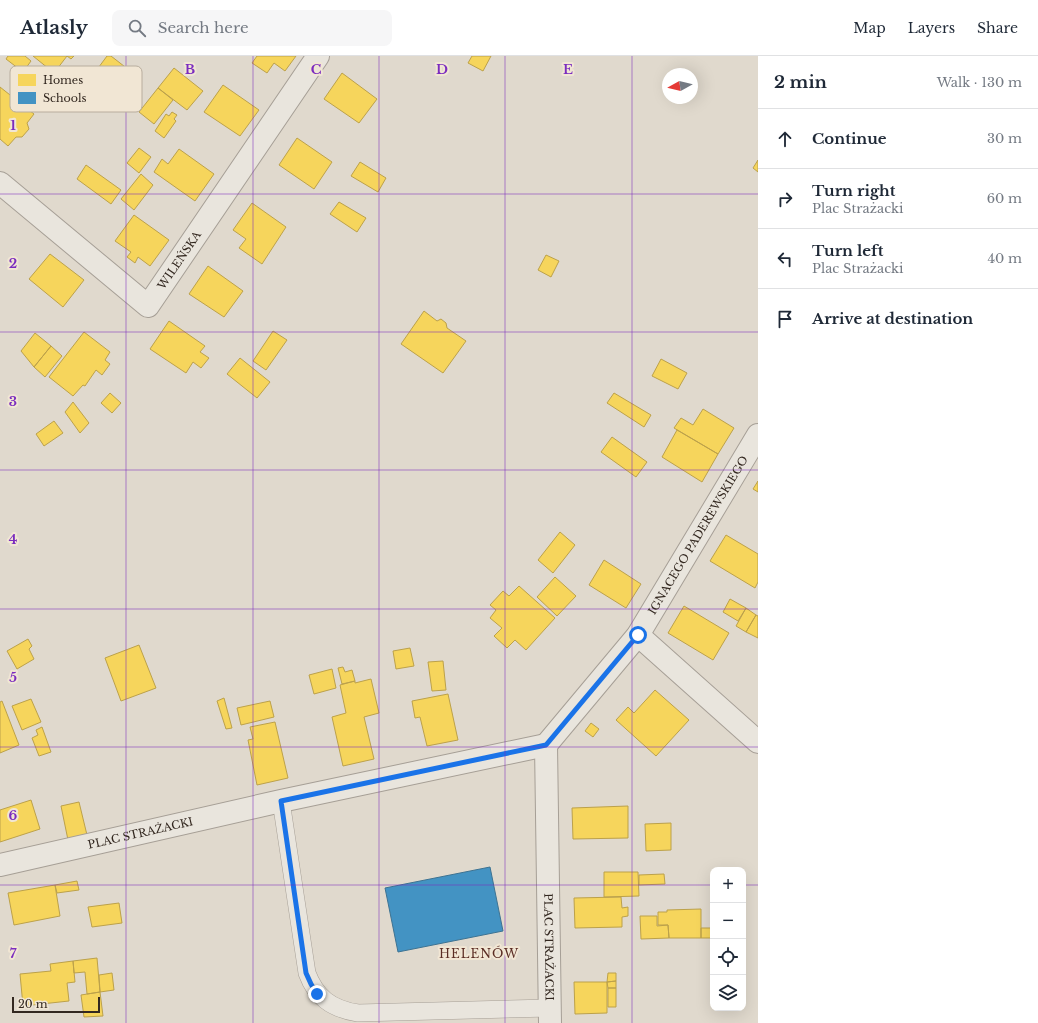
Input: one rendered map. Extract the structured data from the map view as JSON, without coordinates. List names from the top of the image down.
{
  "streets": {
    "street": ["WILEŃSKA", "IGNACEGO PADEREWSKIEGO", "PLAC STRAŻACKI"]
  },
  "crossings": [
    ["IGNACEGO PADEREWSKIEGO", "PLAC STRAŻACKI"]
  ],
  "districts": ["HELENÓW"],
  "legend": ["Homes", "Schools"],
  "scale_bar": "20 m",
  "north": "left",
  "page": {
    "header": "Atlasly",
    "search": "Search here",
    "nav": ["Map", "Layers", "Share"],
    "heading": ["2 min", "Walk · 130 m"],
    "list": [
      ["Continue", "30 m"],
      ["Turn right", "Plac Strażacki", "60 m"],
      ["Turn left", "Plac Strażacki", "40 m"],
      "Arrive at destination"
    ],
    "map_buttons": ["+", "−"],
    "scale": "20 m"
  },
  "grid": {
    "columns": [
      "B",
      "C",
      "D",
      "E"
    ],
    "rows": [
      "1",
      "2",
      "3",
      "4",
      "5",
      "6",
      "7"
    ]
  }
}
